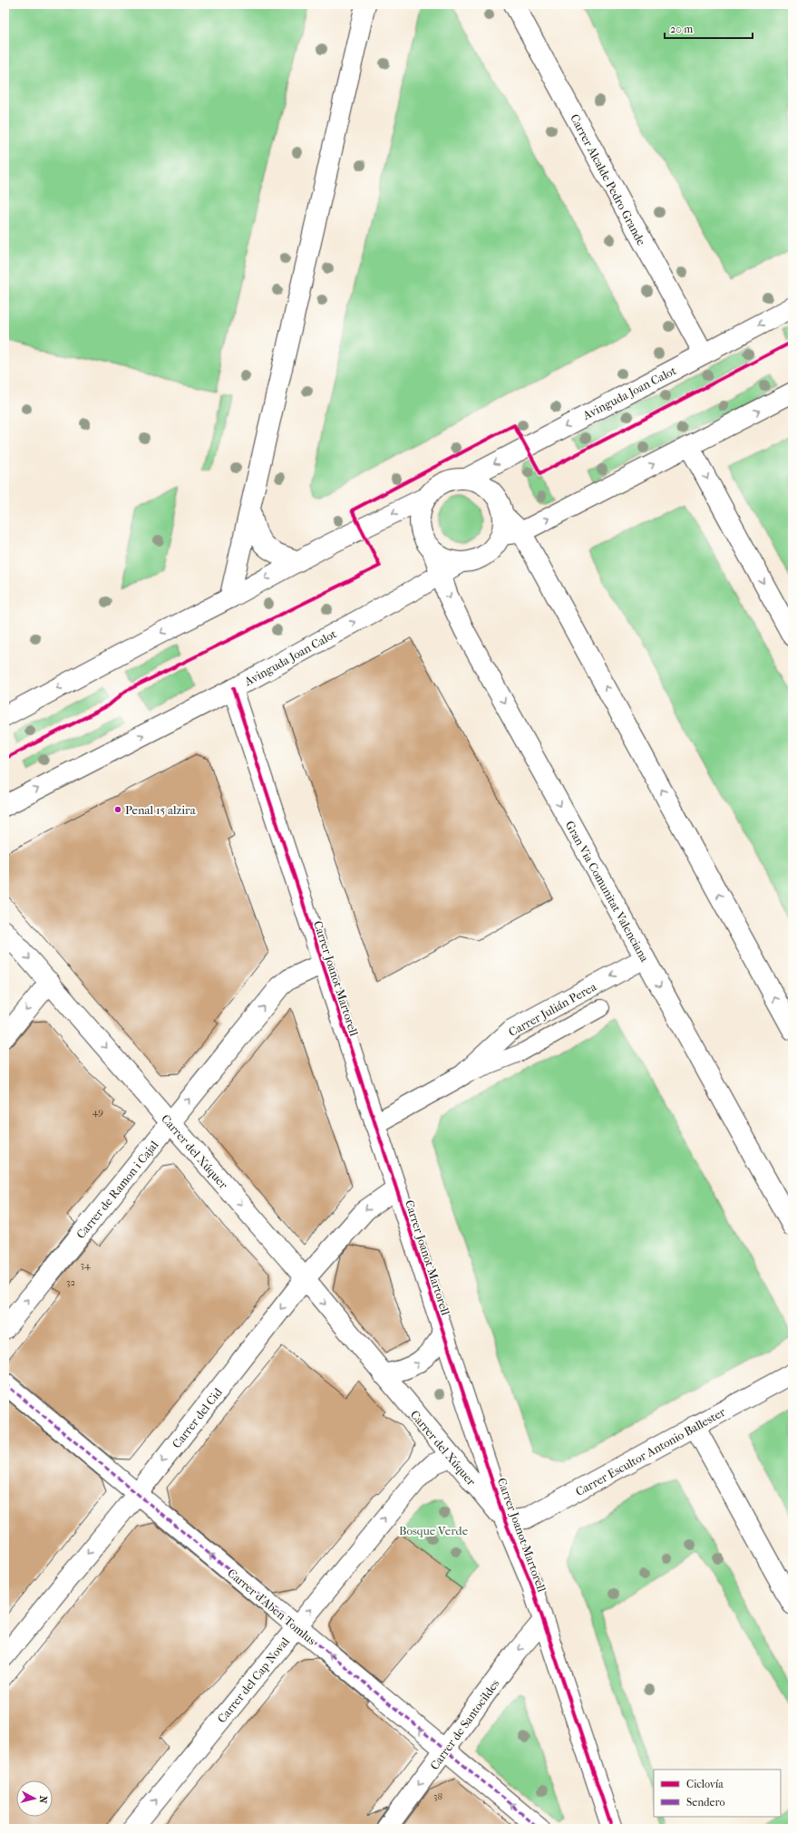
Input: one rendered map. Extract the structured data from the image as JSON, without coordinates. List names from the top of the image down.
{
  "streets": {
    "street": [
      "Carrer Alcalde Pedro Grande",
      "Avinguda Joan Calot",
      "Gran Via Comunitat Valenciana",
      "Carrer Joanot Martorell",
      "Carrer Julián Perea",
      "Carrer del Xúquer",
      "Carrer de Ramon i Cajal",
      "Carrer del Cid",
      "Carrer Escultor Antonio Ballester",
      "Carrer d'Aben Tomlus",
      "Carrer del Cap Noval",
      "Carrer de Santocildes"
    ]
  },
  "crossings": [
    ["Carrer Alcalde Pedro Grande", "Avinguda Joan Calot"],
    ["Avinguda Joan Calot", "Gran Via Comunitat Valenciana"],
    ["Avinguda Joan Calot", "Carrer Joanot Martorell"],
    ["Gran Via Comunitat Valenciana", "Carrer Julián Perea"],
    ["Carrer Joanot Martorell", "Carrer Julián Perea"],
    ["Carrer Joanot Martorell", "Carrer del Xúquer"],
    ["Carrer Joanot Martorell", "Carrer de Ramon i Cajal"],
    ["Carrer Joanot Martorell", "Carrer del Cid"],
    ["Carrer Joanot Martorell", "Carrer Escultor Antonio Ballester"],
    ["Carrer Joanot Martorell", "Carrer de Santocildes"],
    ["Carrer del Xúquer", "Carrer de Ramon i Cajal"],
    ["Carrer del Xúquer", "Carrer del Cid"],
    ["Carrer del Xúquer", "Carrer Escultor Antonio Ballester"],
    ["Carrer del Xúquer", "Carrer del Cap Noval"],
    ["Carrer del Cid", "Carrer d'Aben Tomlus"],
    ["Carrer d'Aben Tomlus", "Carrer del Cap Noval"],
    ["Carrer d'Aben Tomlus", "Carrer de Santocildes"]
  ],
  "one_way": [
    "Carrer Julián Perea",
    "Carrer del Xúquer",
    "Carrer de Ramon i Cajal",
    "Carrer del Cid",
    "Carrer d'Aben Tomlus",
    "Carrer del Cap Noval",
    "Carrer de Santocildes"
  ],
  "parks": ["Bosque Verde"],
  "places": ["Penal 15 alzira"],
  "house_numbers": [
    "49",
    "34",
    "32",
    "38"
  ],
  "legend": ["Ciclovía", "Sendero"],
  "scale_bar": "20 m",
  "north": "right"
}
